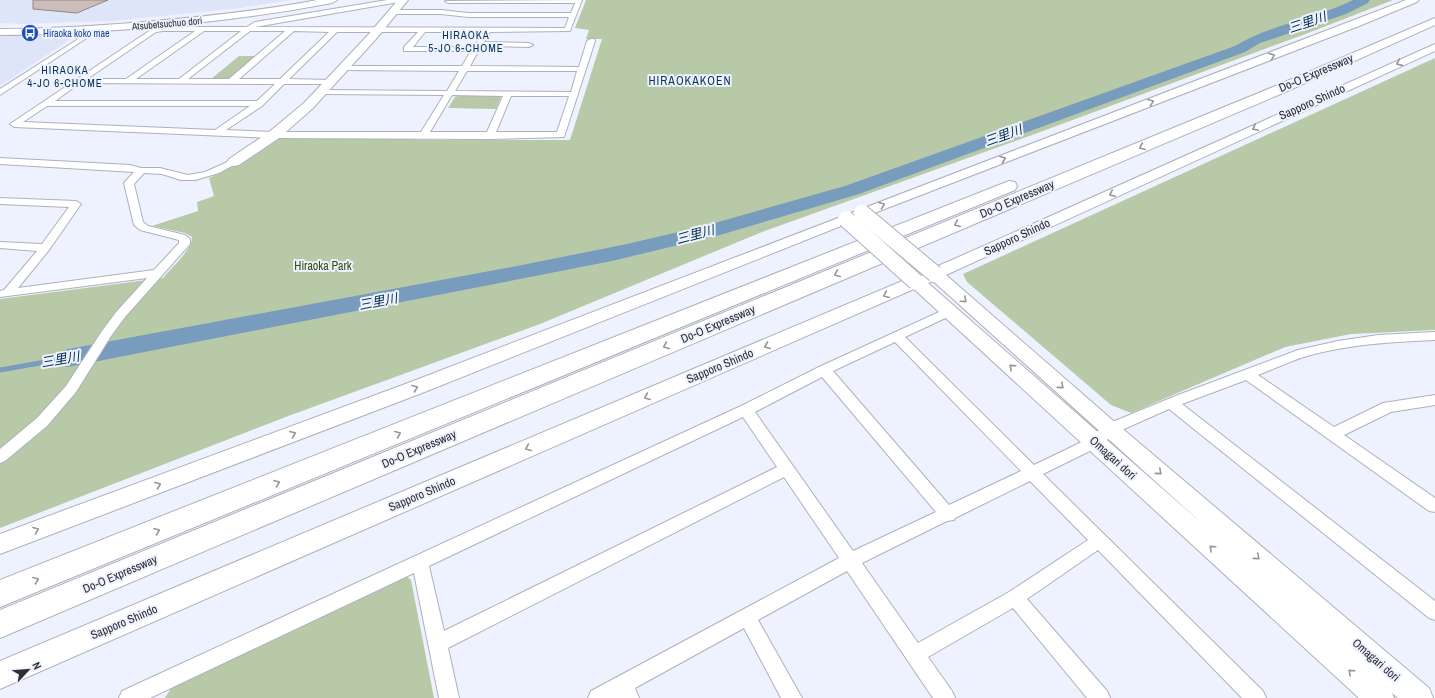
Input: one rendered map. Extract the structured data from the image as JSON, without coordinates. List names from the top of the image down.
{
  "streets": {
    "highway": ["Do-O Expressway"],
    "street": ["Atsubetsuchuo dori", "Sapporo Shindo", "Omagari dori"]
  },
  "crossings": [
    ["Sapporo Shindo", "Omagari dori"]
  ],
  "districts": ["HIRAOKA 5-JO 6-CHOME", "HIRAOKA 4-JO 6-CHOME", "HIRAOKAKOEN"],
  "water": ["三里川"],
  "parks": ["Hiraoka Park"],
  "places": {
    "bus stop": ["Hiraoka koko mae"]
  },
  "north": "top right"
}
